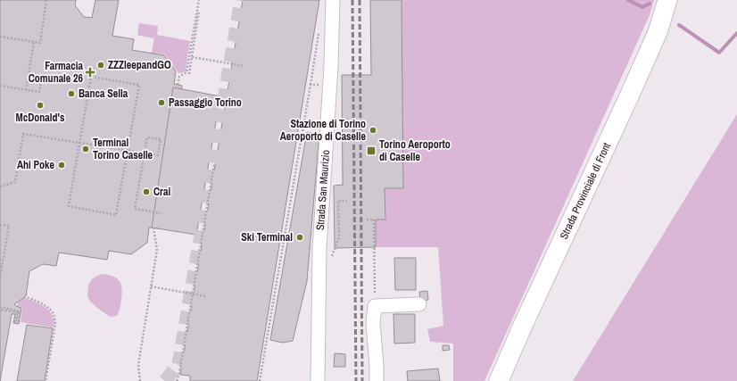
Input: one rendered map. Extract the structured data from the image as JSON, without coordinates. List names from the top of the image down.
{
  "streets": {
    "main road": ["Strada Provinciale di Front"],
    "street": ["Strada San Maurizio"]
  },
  "places": {
    "other": [
      "ZZZleepandGO",
      "Banca Sella",
      "Passaggio Torino",
      "McDonald's",
      "Stazione di Torino Aeroporto di Caselle",
      "Terminal Torino Caselle",
      "Ahi Poke",
      "Crai",
      "Ski Terminal"
    ],
    "health": ["Farmacia Comunale 26"],
    "transit": ["Torino Aeroporto di Caselle"]
  }
}
